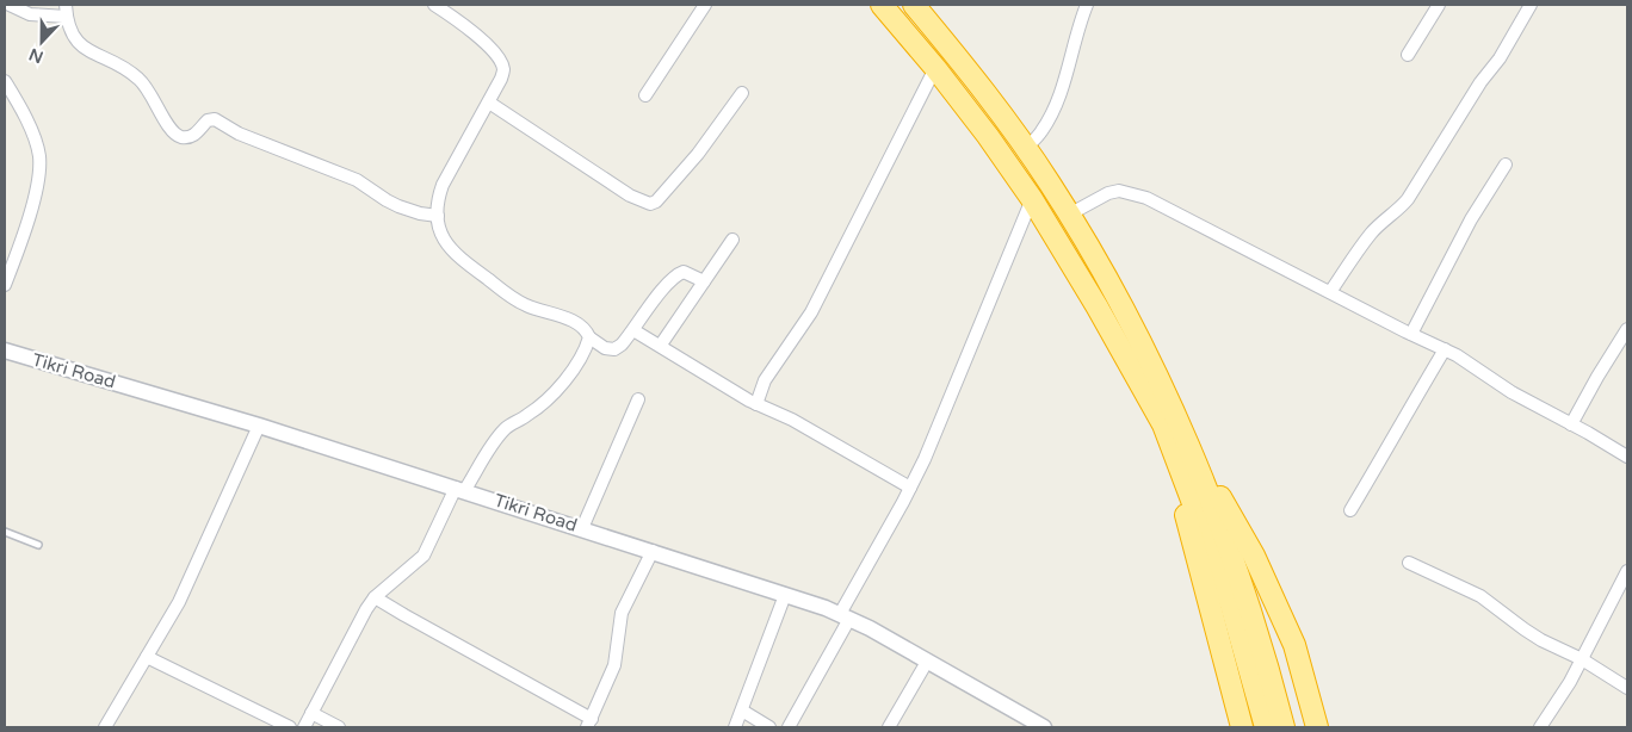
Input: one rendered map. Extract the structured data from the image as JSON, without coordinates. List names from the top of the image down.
{
  "streets": {
    "street": ["Tikri Road"]
  },
  "north": "bottom"
}
